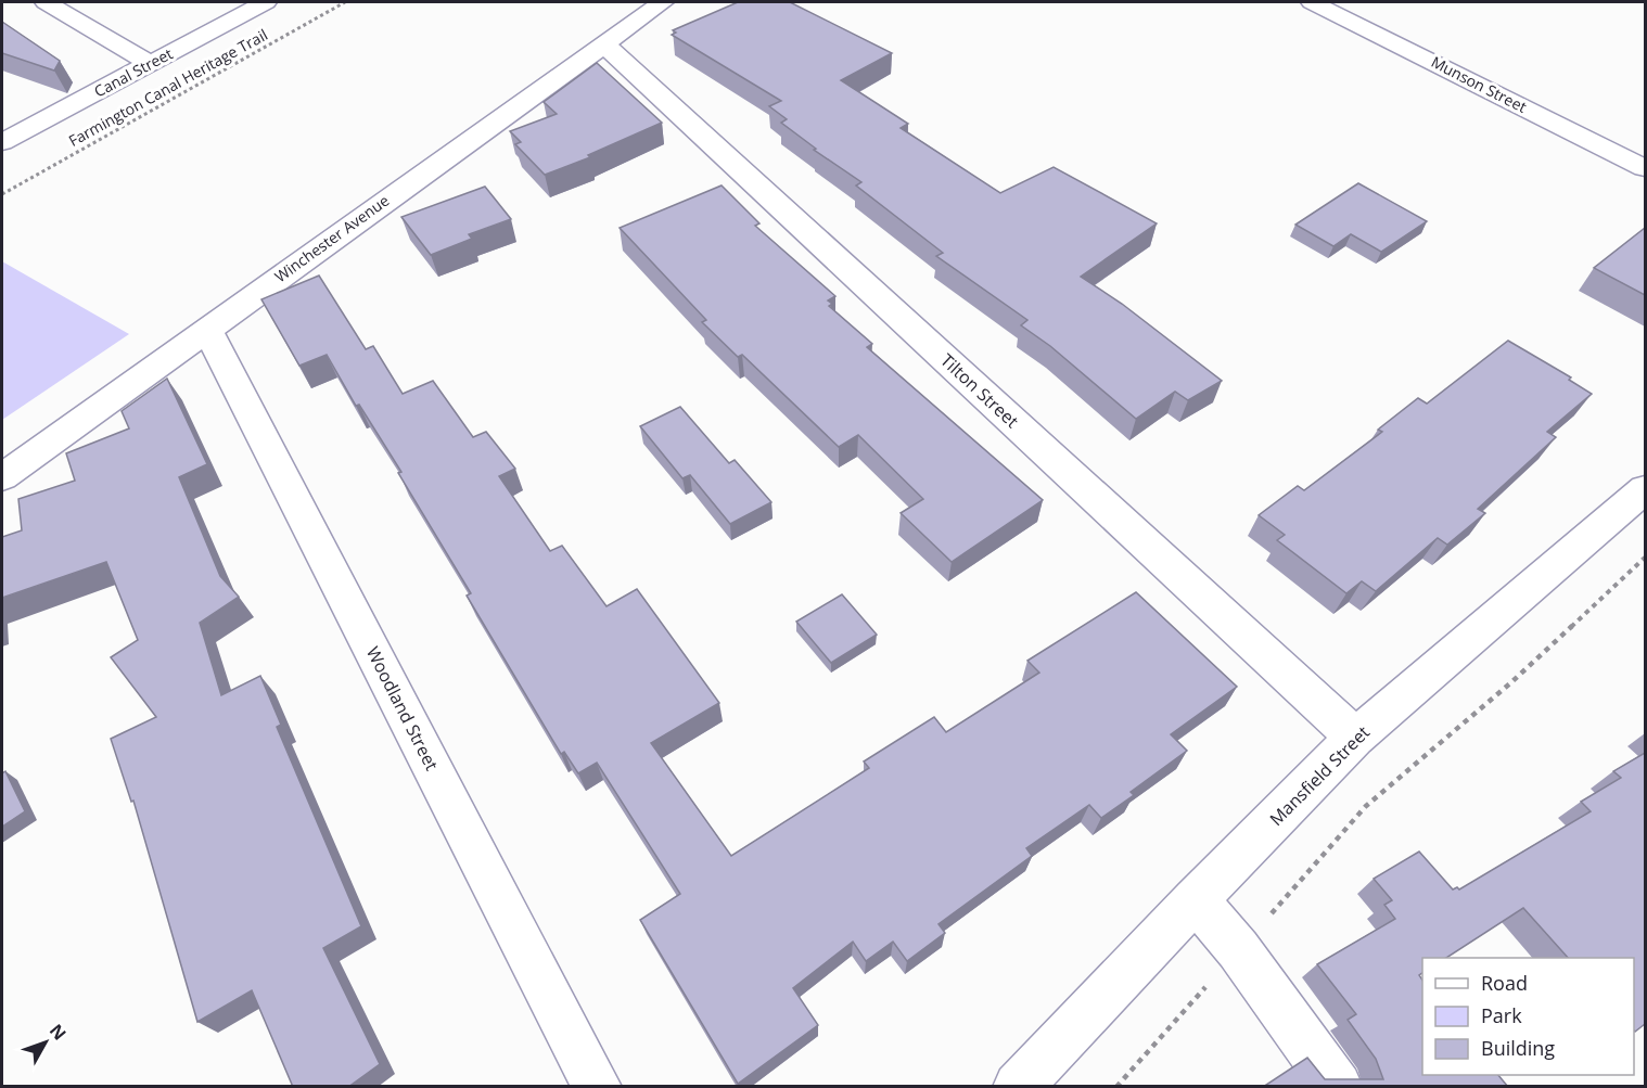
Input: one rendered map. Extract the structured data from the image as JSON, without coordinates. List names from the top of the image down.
{
  "streets": {
    "street": [
      "Canal Street",
      "Munson Street",
      "Winchester Avenue",
      "Tilton Street",
      "Woodland Street",
      "Mansfield Street"
    ],
    "path": ["Farmington Canal Heritage Trail"]
  },
  "crossings": [
    ["Winchester Avenue", "Tilton Street"],
    ["Winchester Avenue", "Woodland Street"],
    ["Tilton Street", "Mansfield Street"]
  ],
  "legend": ["Road", "Park", "Building"],
  "north": "top right"
}
